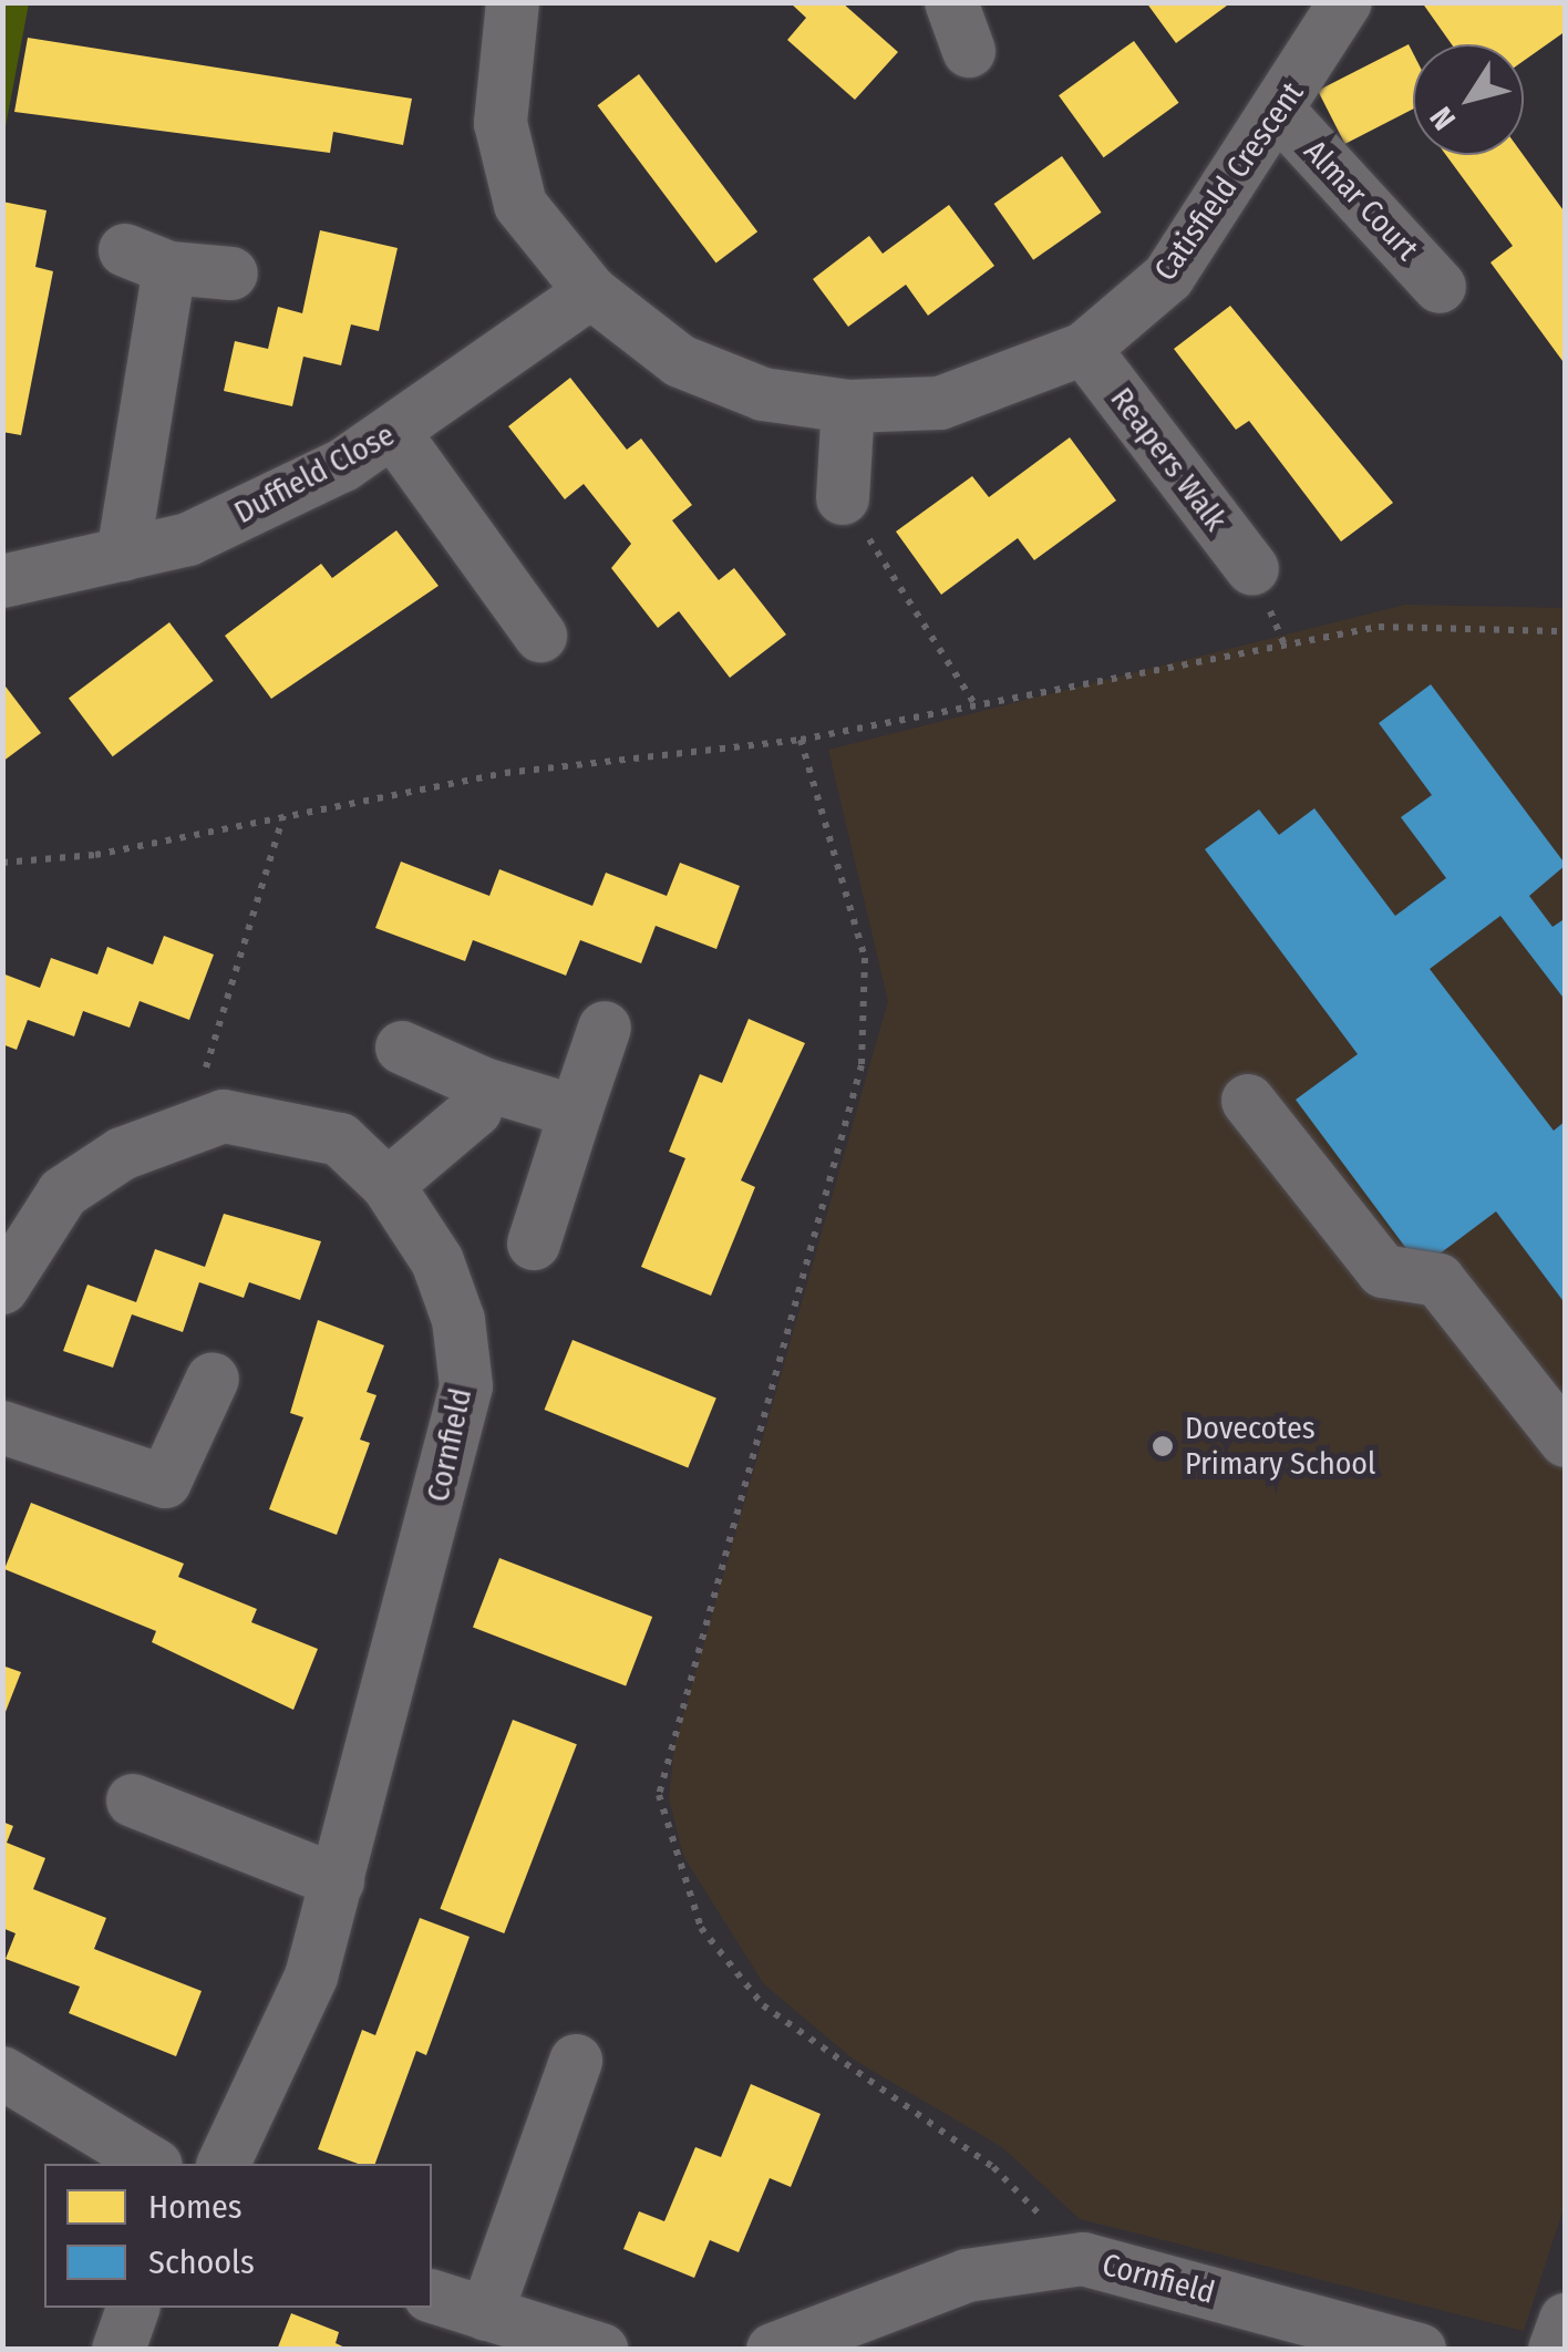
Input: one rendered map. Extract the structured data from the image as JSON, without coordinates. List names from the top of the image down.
{
  "streets": {
    "street": [
      "Catisfield Crescent",
      "Almar Court",
      "Reapers Walk",
      "Duffield Close",
      "Cornfield"
    ]
  },
  "crossings": [
    ["Catisfield Crescent", "Almar Court"],
    ["Catisfield Crescent", "Reapers Walk"],
    ["Catisfield Crescent", "Duffield Close"]
  ],
  "places": ["Dovecotes Primary School"],
  "legend": ["Homes", "Schools"],
  "north": "bottom left"
}
